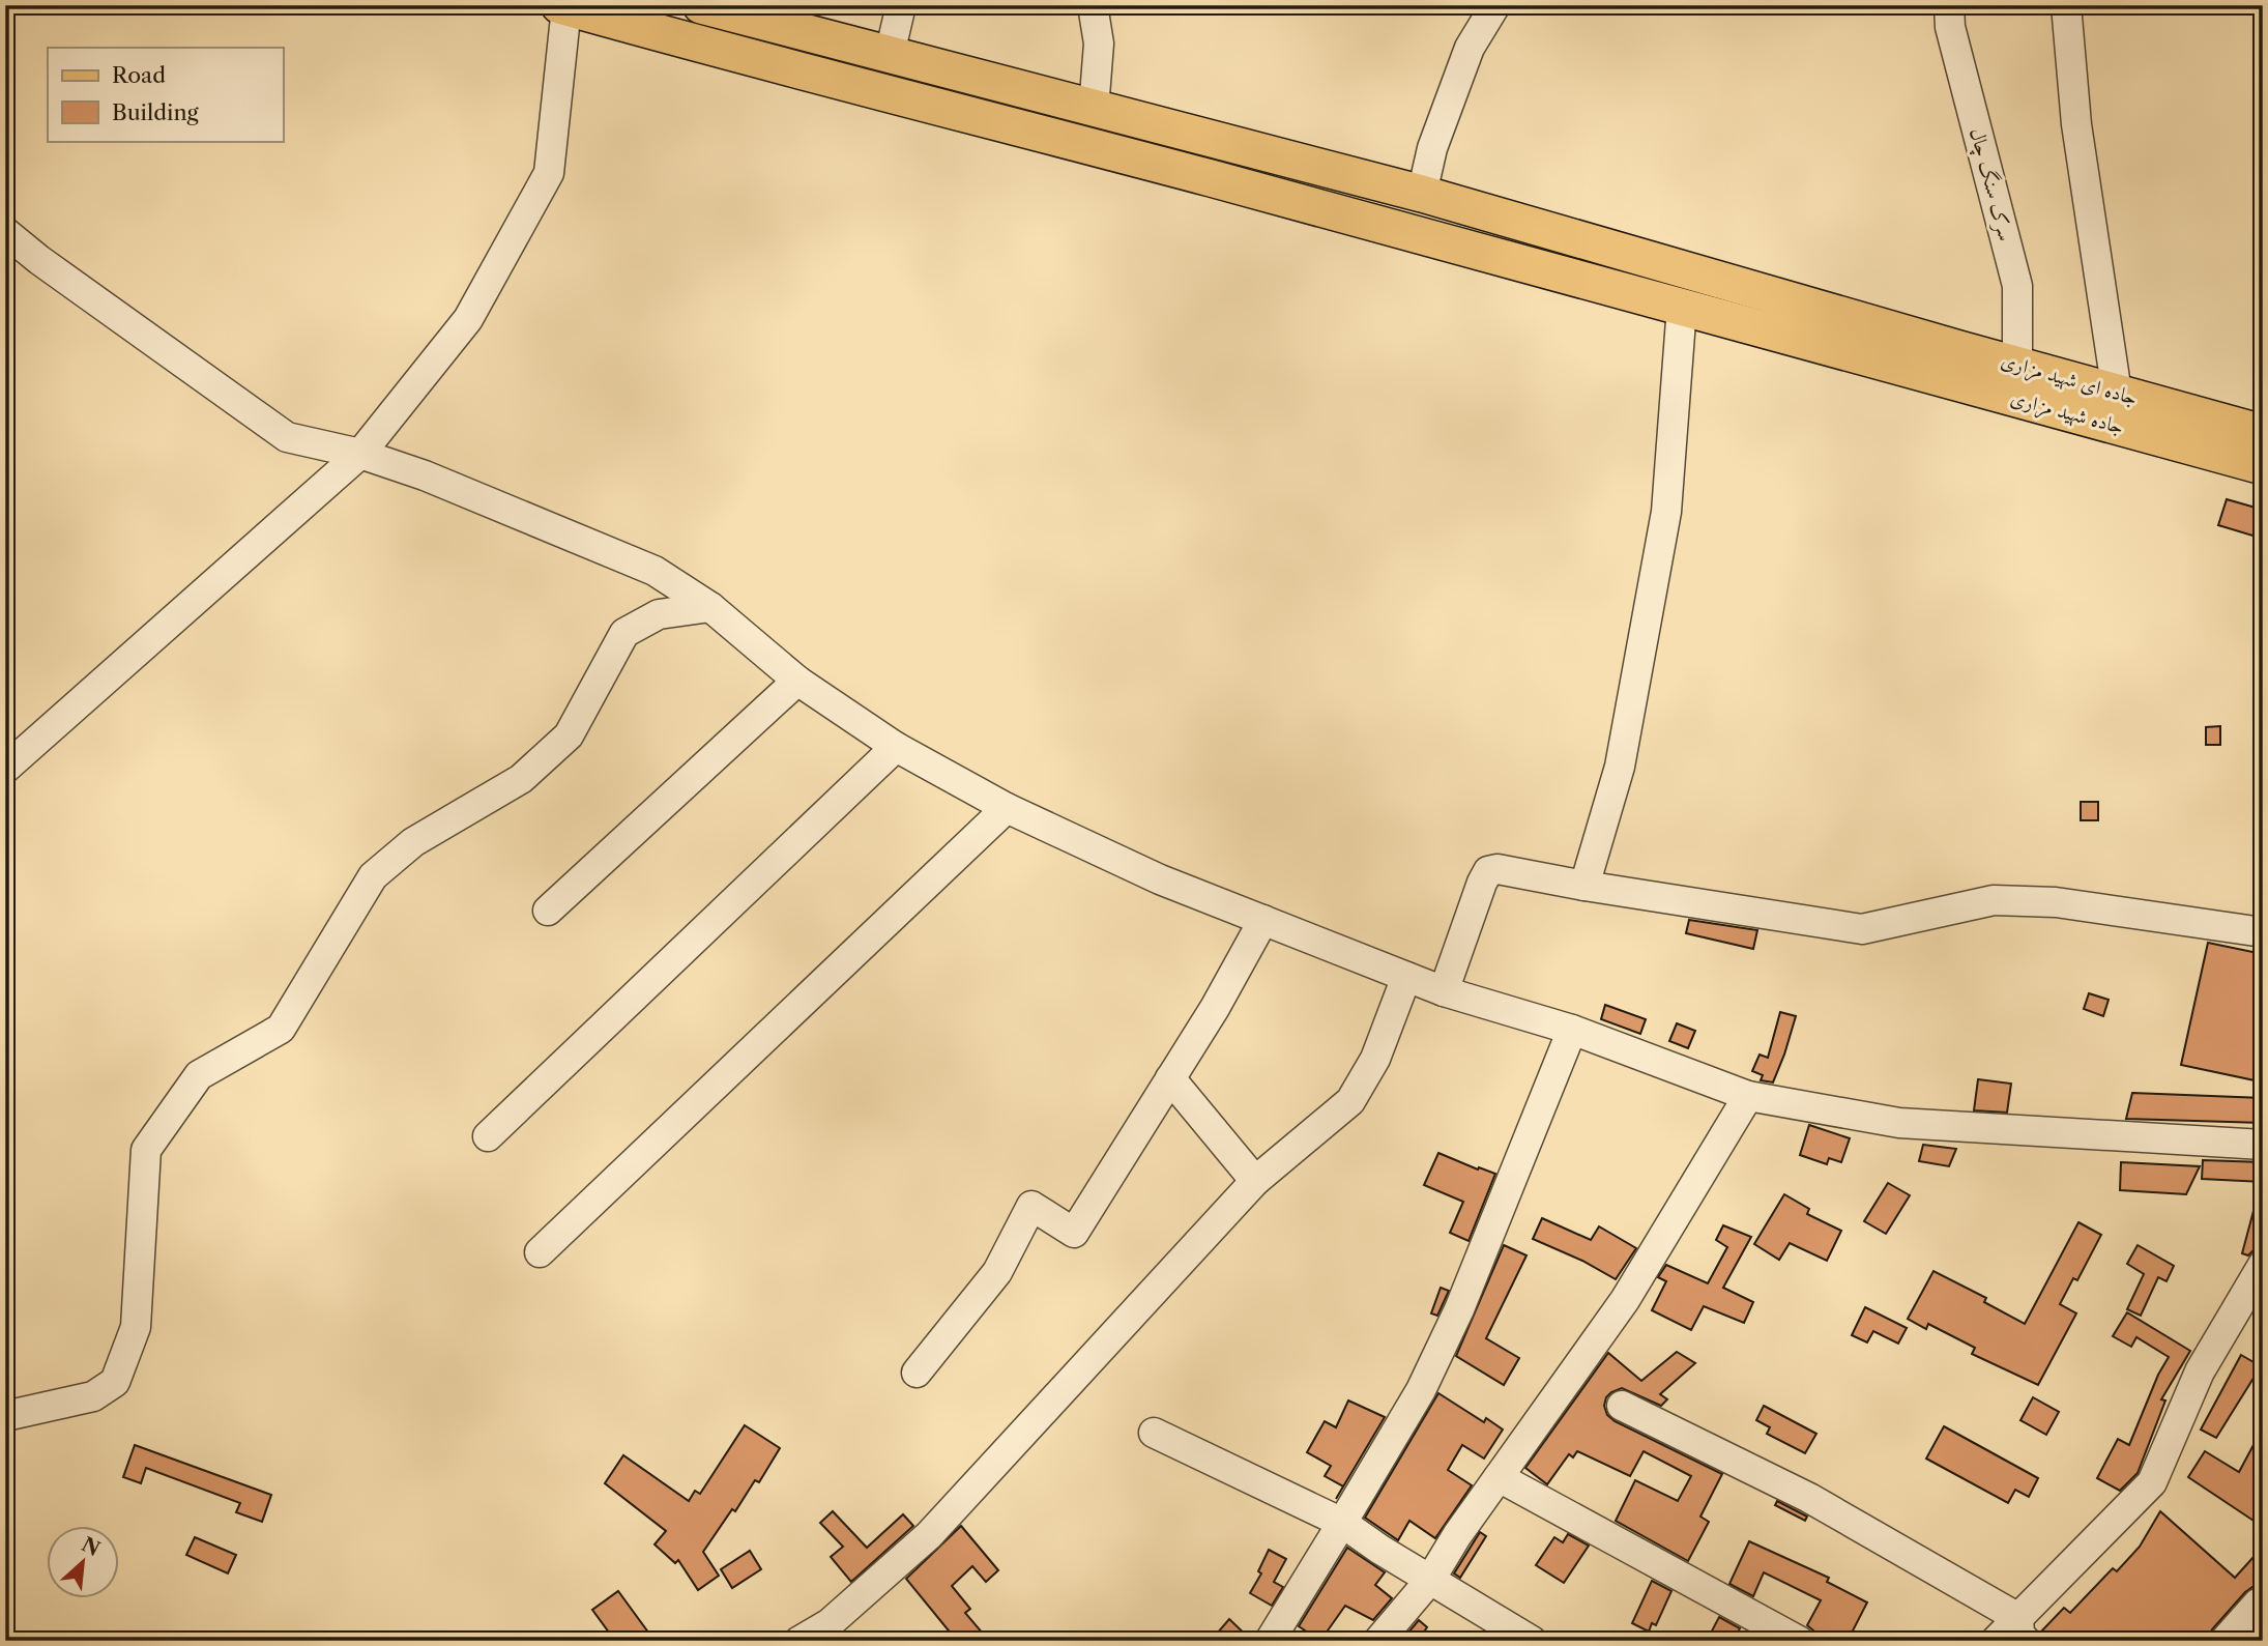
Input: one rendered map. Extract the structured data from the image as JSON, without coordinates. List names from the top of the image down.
{
  "streets": {
    "main road": ["جاده ای شهید مزاری", "جاده شهید مزاری"],
    "street": ["سرک سنگ چال"]
  },
  "crossings": [
    ["سرک سنگ چال", "جاده ای شهید مزاری"],
    ["جاده ای شهید مزاری", "جاده شهید مزاری"]
  ],
  "legend": ["Road", "Building"],
  "north": "top right"
}
